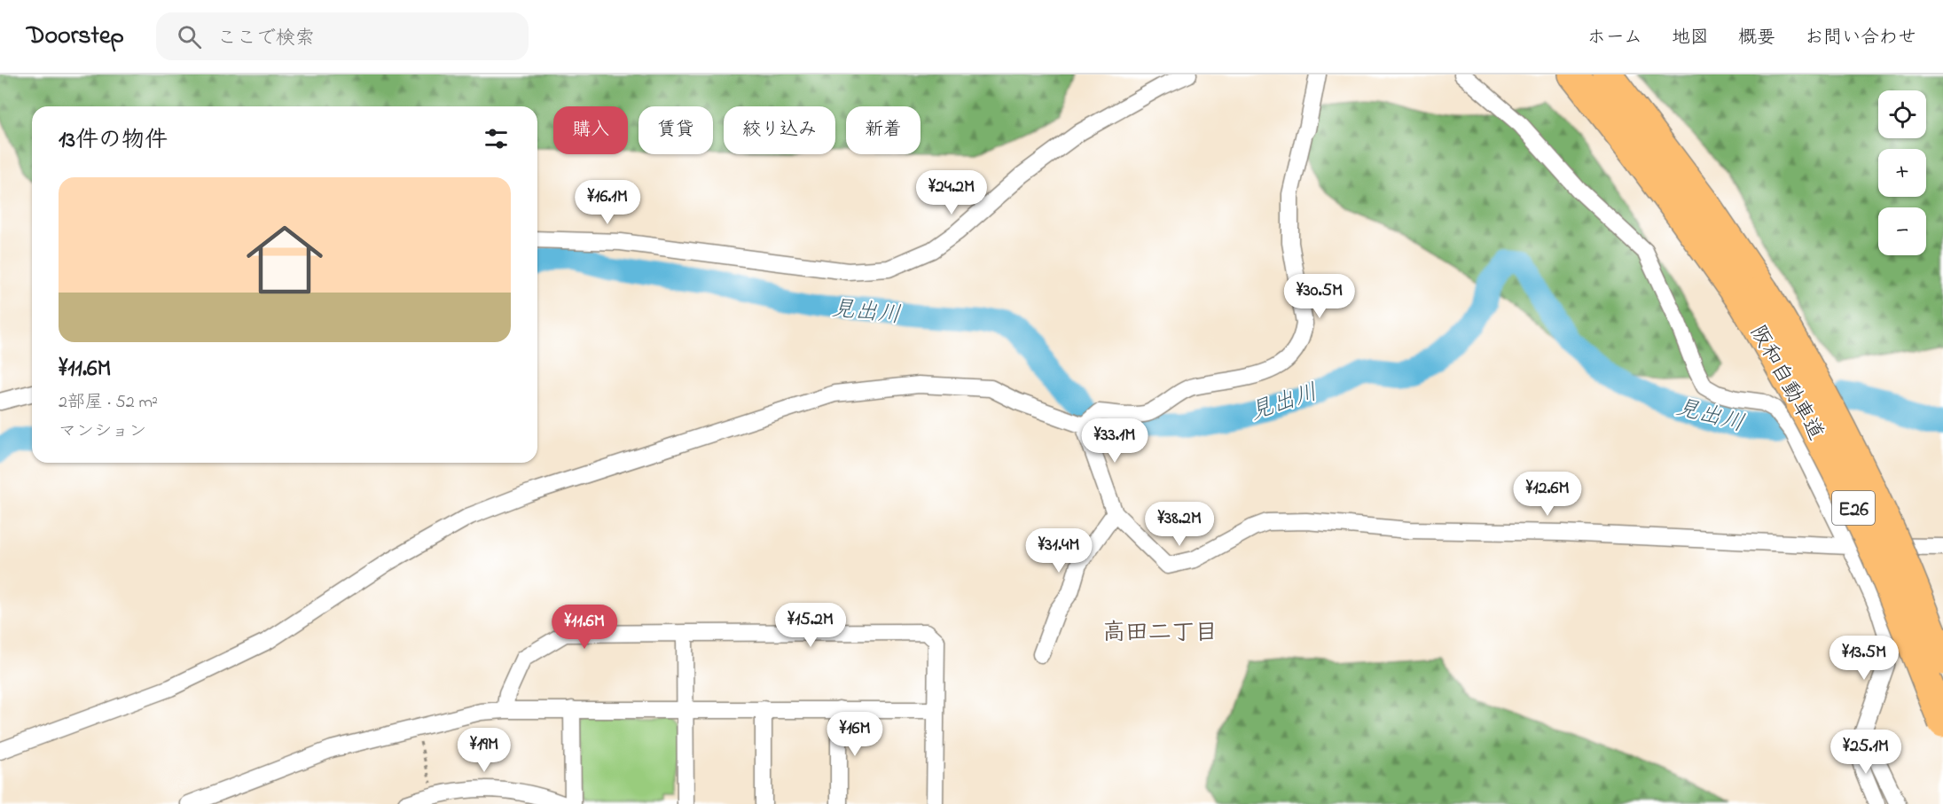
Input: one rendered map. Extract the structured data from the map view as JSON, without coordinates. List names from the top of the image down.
{
  "streets": {
    "highway": ["阪和自動車道", "E26"]
  },
  "districts": ["高田二丁目"],
  "water": ["見出川"],
  "page": {
    "header": "Doorstep",
    "search": "ここで検索",
    "nav": [
      "ホーム",
      "地図",
      "概要",
      "お問い合わせ"
    ],
    "map_buttons": ["+", "−"],
    "chip": [
      "購入",
      "賃貸",
      "絞り込み",
      "新着"
    ],
    "heading": "13件の物件",
    "price": [
      "¥24.2M",
      "¥16.1M",
      "¥30.5M",
      "¥33.1M",
      "¥12.6M",
      "¥38.2M",
      "¥31.4M",
      "¥15.2M",
      "¥11.6M",
      "¥13.5M",
      "¥16M",
      "¥19M",
      "¥25.1M"
    ],
    "list": [
      {
        "name": "¥11.6M",
        "note": "2部屋 · 52 m² · マンション"
      }
    ]
  }
}
